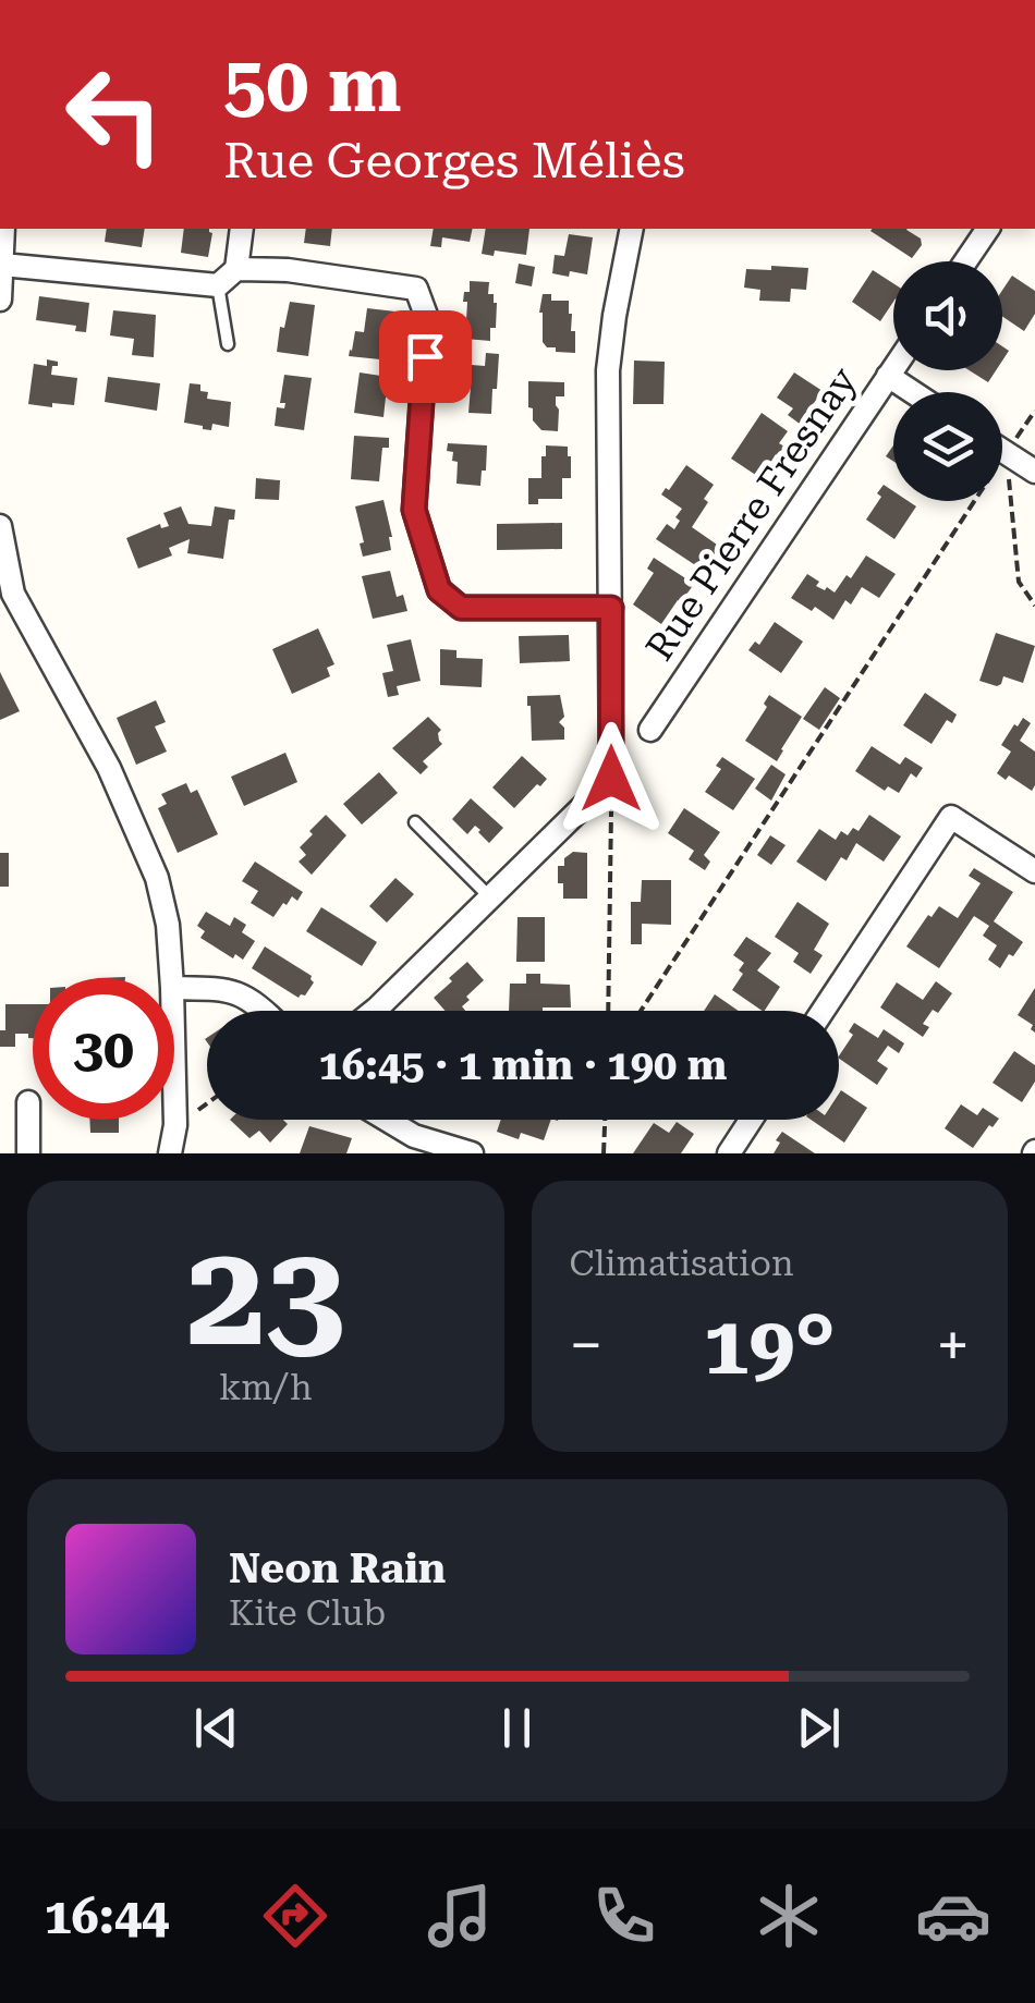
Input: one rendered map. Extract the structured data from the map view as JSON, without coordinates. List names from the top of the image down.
{
  "streets": {
    "street": ["Rue Pierre Fresnay"]
  },
  "page": {
    "turn": ["50 m", "Rue Georges Méliès"],
    "limit": "30",
    "trip": "16:45 · 1 min · 190 m",
    "tile": [
      ["23", "km/h"],
      "Climatisation"
    ],
    "heat": ["−", "19°", "+"],
    "song": ["Neon Rain", "Kite Club"],
    "tabs": "16:44"
  }
}
